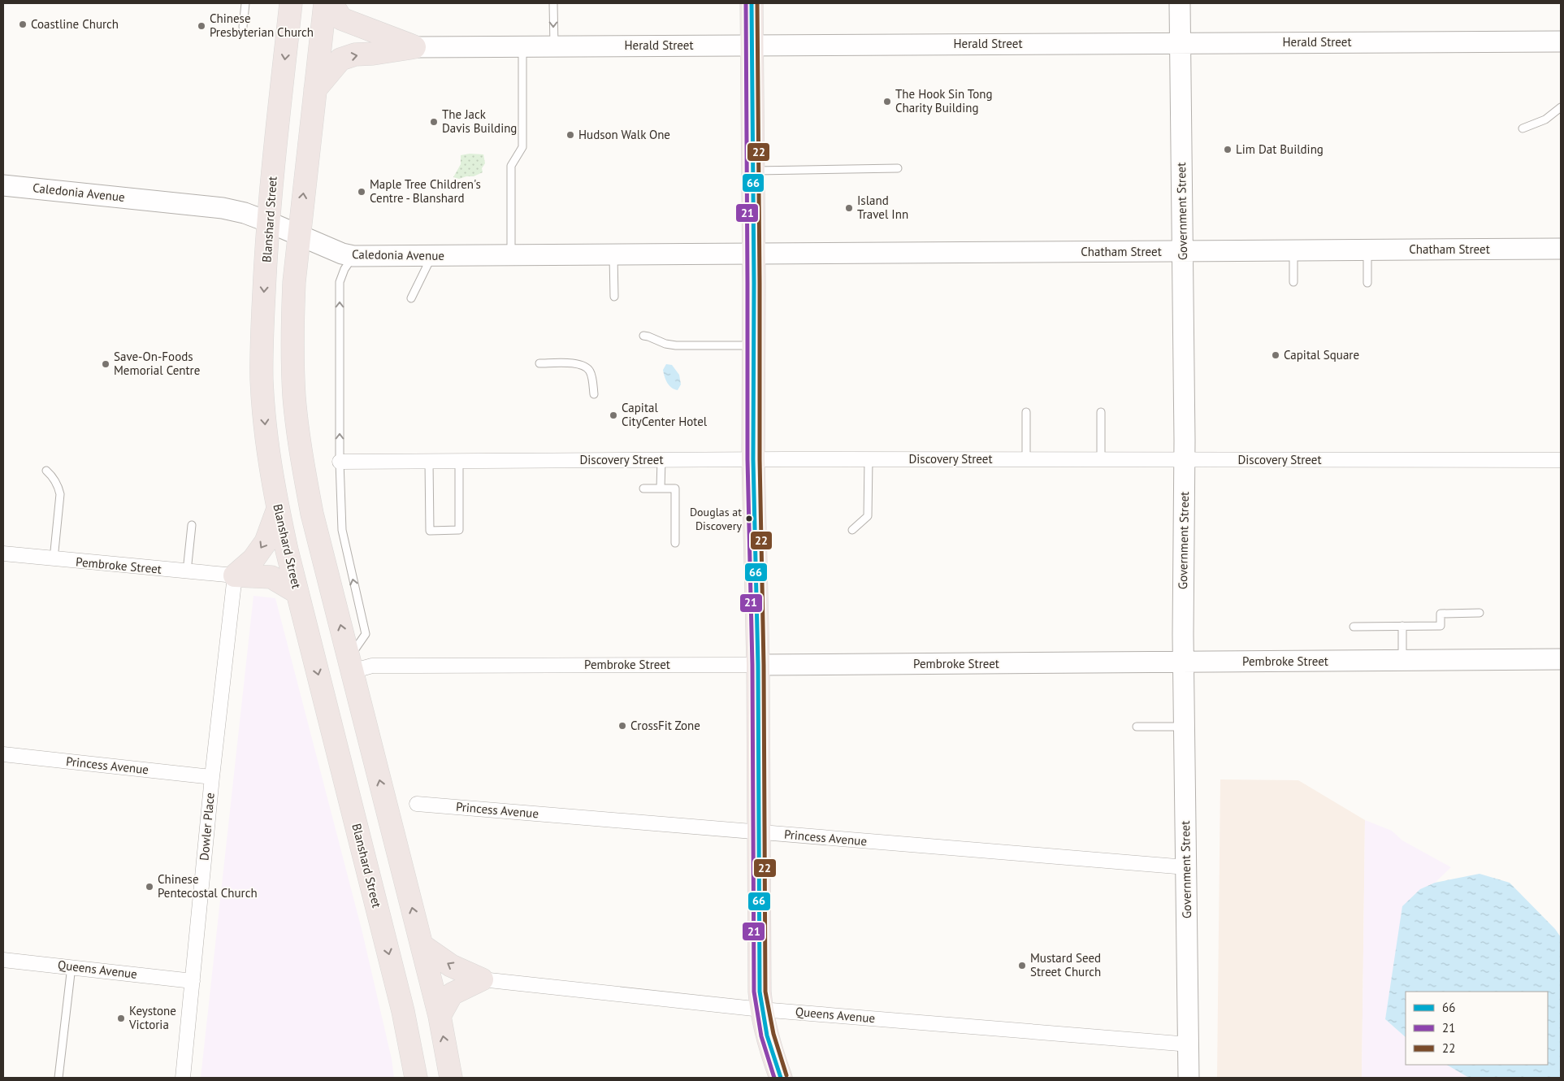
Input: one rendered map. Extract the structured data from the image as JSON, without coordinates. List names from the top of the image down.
{
  "streets": {
    "main road": ["Blanshard Street"],
    "street": [
      "Herald Street",
      "Caledonia Avenue",
      "Government Street",
      "Chatham Street",
      "Discovery Street",
      "Pembroke Street",
      "Princess Avenue",
      "Dowler Place",
      "Queens Avenue"
    ]
  },
  "crossings": [
    ["Herald Street", "Government Street"],
    ["Caledonia Avenue", "Blanshard Street"],
    ["Caledonia Avenue", "Chatham Street"],
    ["Government Street", "Chatham Street"],
    ["Government Street", "Discovery Street"],
    ["Government Street", "Pembroke Street"],
    ["Government Street", "Princess Avenue"],
    ["Government Street", "Queens Avenue"],
    ["Pembroke Street", "Dowler Place"],
    ["Princess Avenue", "Dowler Place"],
    ["Dowler Place", "Queens Avenue"]
  ],
  "places": [
    "Coastline Church",
    "Chinese Presbyterian Church",
    "The Hook Sin Tong Charity Building",
    "The Jack Davis Building",
    "Hudson Walk One",
    "Lim Dat Building",
    "Maple Tree Children's Centre - Blanshard",
    "Island Travel Inn",
    "Capital Square",
    "Save-On-Foods Memorial Centre",
    "Capital CityCenter Hotel",
    "Douglas at Discovery",
    "CrossFit Zone",
    "Chinese Pentecostal Church",
    "Mustard Seed Street Church",
    "Keystone Victoria"
  ],
  "lines": ["transit line 66", "transit line 21", "transit line 22"],
  "legend": ["66", "21", "22"]
}
